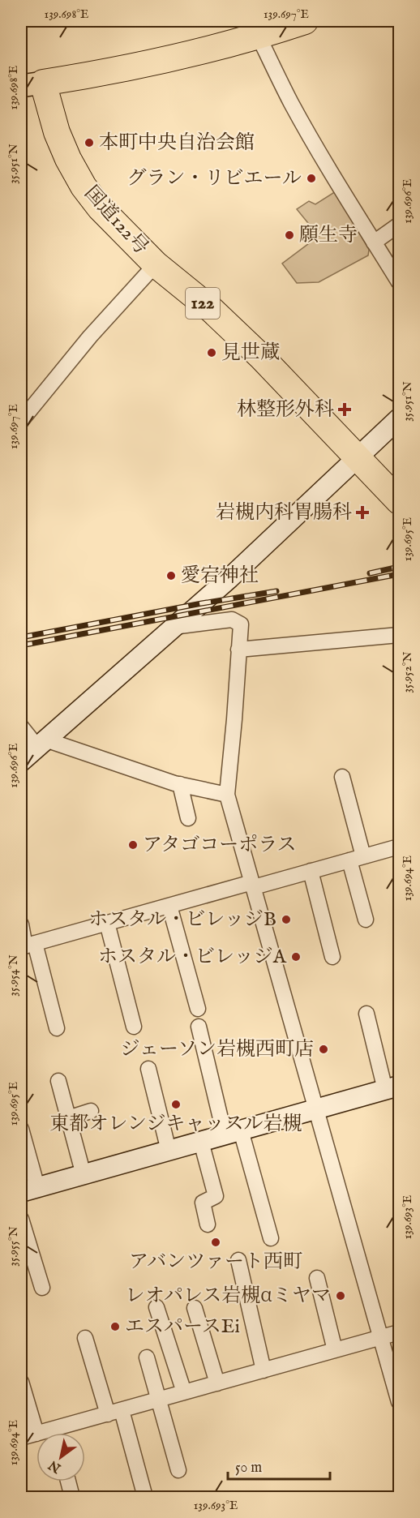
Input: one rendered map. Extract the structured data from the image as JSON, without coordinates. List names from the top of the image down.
{
  "streets": {
    "highway": ["国道122号", "122"]
  },
  "places": {
    "other": [
      "本町中央自治会館",
      "グラン・リビエール",
      "願生寺",
      "見世蔵",
      "愛宕神社",
      "アタゴコーポラス",
      "ホスタル・ビレッジB",
      "ホスタル・ビレッジA",
      "ジェーソン岩槻西町店",
      "東都オレンジキャッスル岩槻",
      "アバンツァート西町",
      "レオパレス岩槻αミヤマ",
      "エスパースEi"
    ],
    "health": ["林整形外科", "岩槻内科胃腸科"]
  },
  "scale_bar": "50 m",
  "north": "bottom left",
  "coordinates": [
    "139.698°E",
    "139.697°E",
    "35.951°N",
    "139.696°E",
    "139.695°E",
    "35.952°N",
    "139.694°E",
    "35.954°N",
    "139.693°E",
    "35.955°N"
  ]
}
